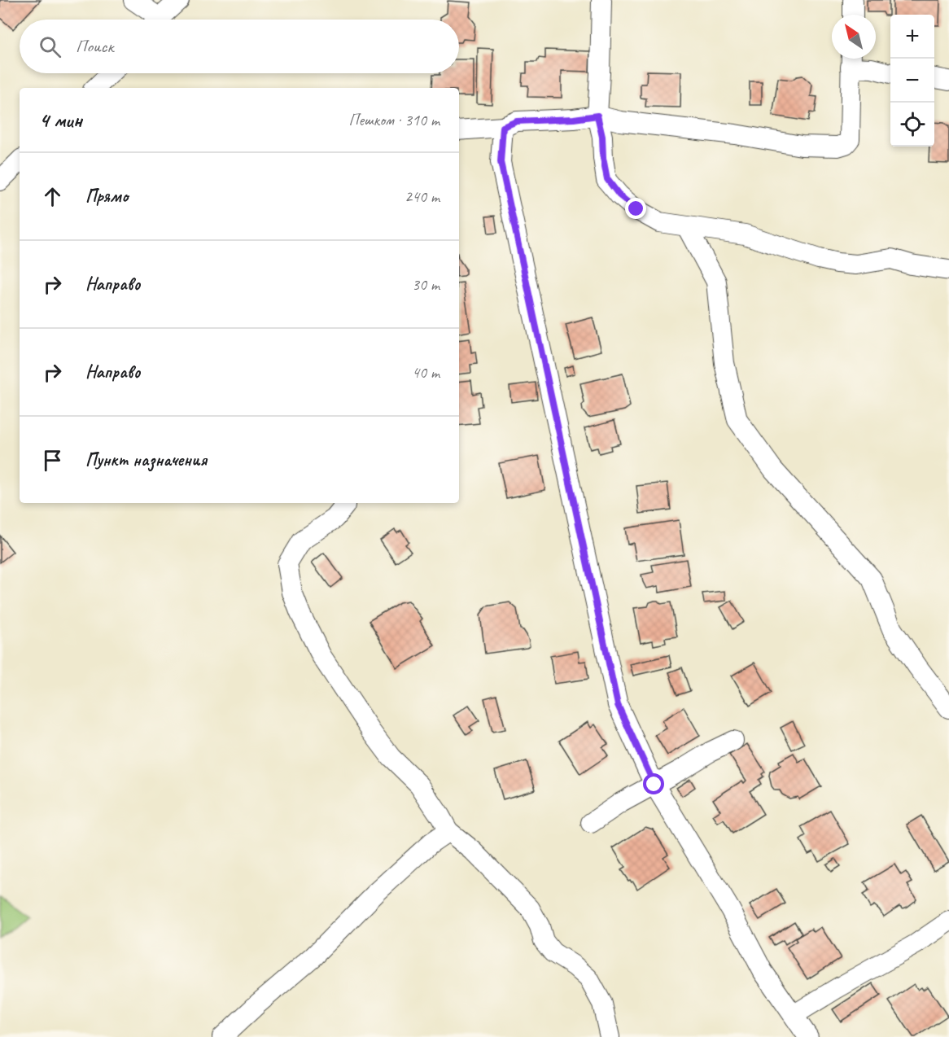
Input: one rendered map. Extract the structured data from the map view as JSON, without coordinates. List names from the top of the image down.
{
  "north": "top left",
  "page": {
    "map_buttons": ["+", "−"],
    "search": "Поиск",
    "heading": ["4 мин", "Пешком · 310 m"],
    "list": [
      ["Прямо", "240 m"],
      ["Направо", "30 m"],
      ["Направо", "40 m"],
      "Пункт назначения"
    ]
  }
}
